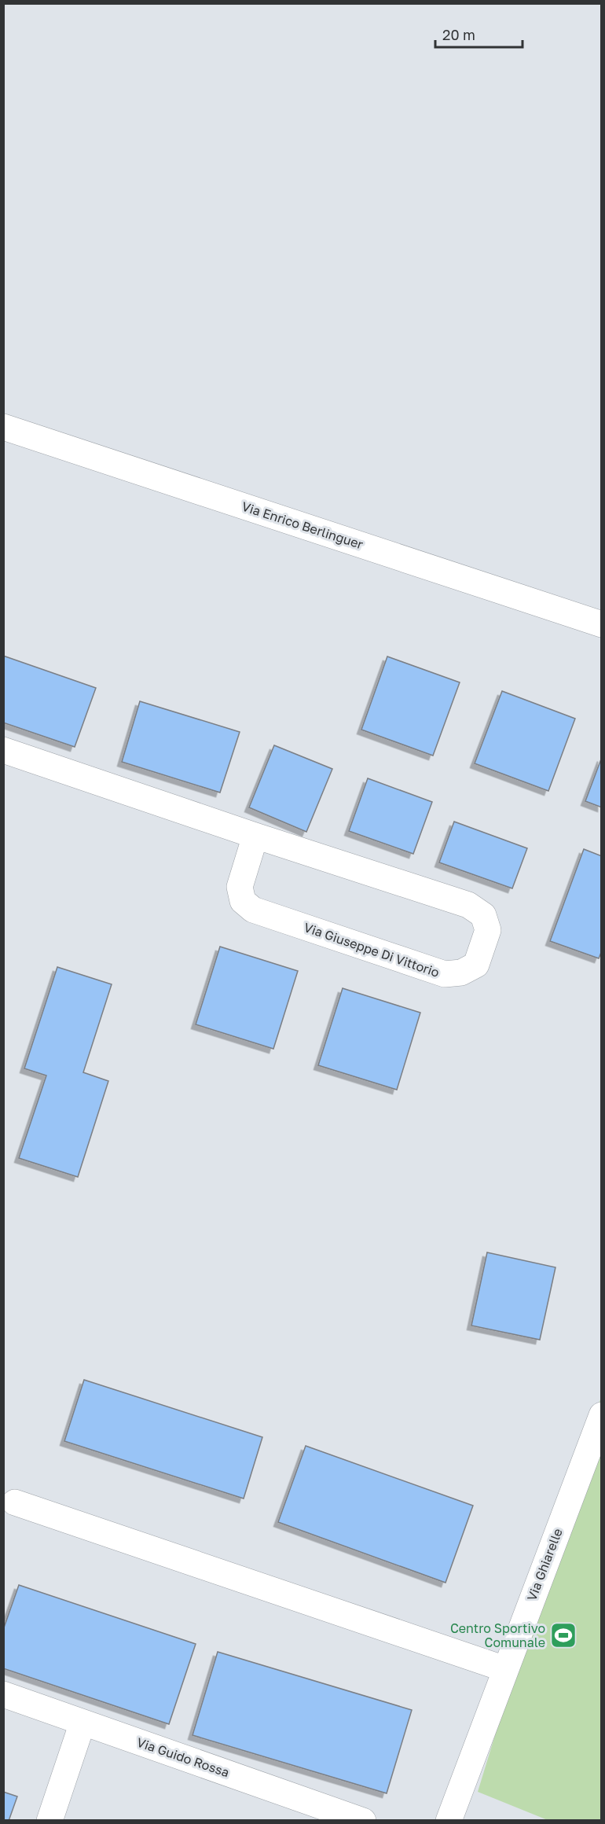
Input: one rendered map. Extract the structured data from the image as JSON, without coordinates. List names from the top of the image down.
{
  "streets": {
    "street": [
      "Via Enrico Berlinguer",
      "Via Giuseppe Di Vittorio",
      "Via Ghiarelle",
      "Via Guido Rossa"
    ]
  },
  "places": {
    "sports": ["Centro Sportivo Comunale"]
  },
  "scale_bar": "20 m"
}
